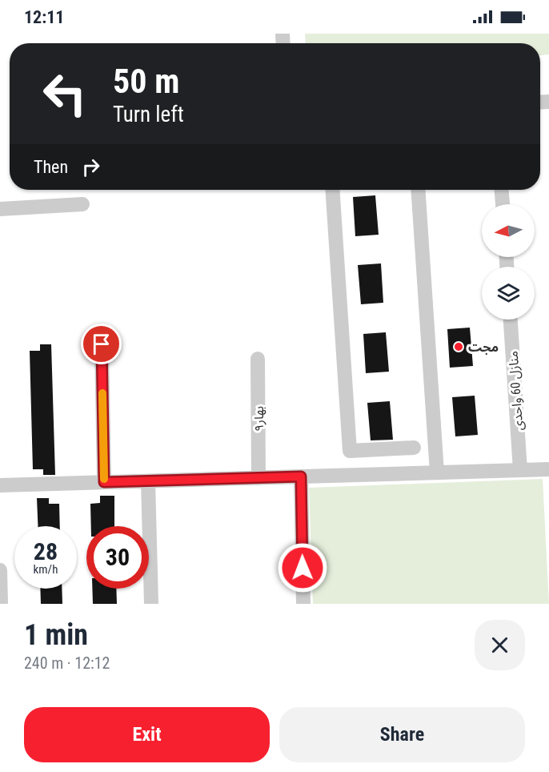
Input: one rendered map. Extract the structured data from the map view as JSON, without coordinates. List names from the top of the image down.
{
  "streets": {
    "street": ["منازل 60 واحدی", "بهار۹"]
  },
  "places": ["مجت"],
  "north": "left",
  "page": {
    "status": "12:11",
    "turn": ["50 m", "Turn left"],
    "then": "Then",
    "speed": "28 km/h",
    "limit": "30",
    "heading": ["1 min", "240 m · 12:12"],
    "buttons": ["Exit", "Share"]
  }
}
